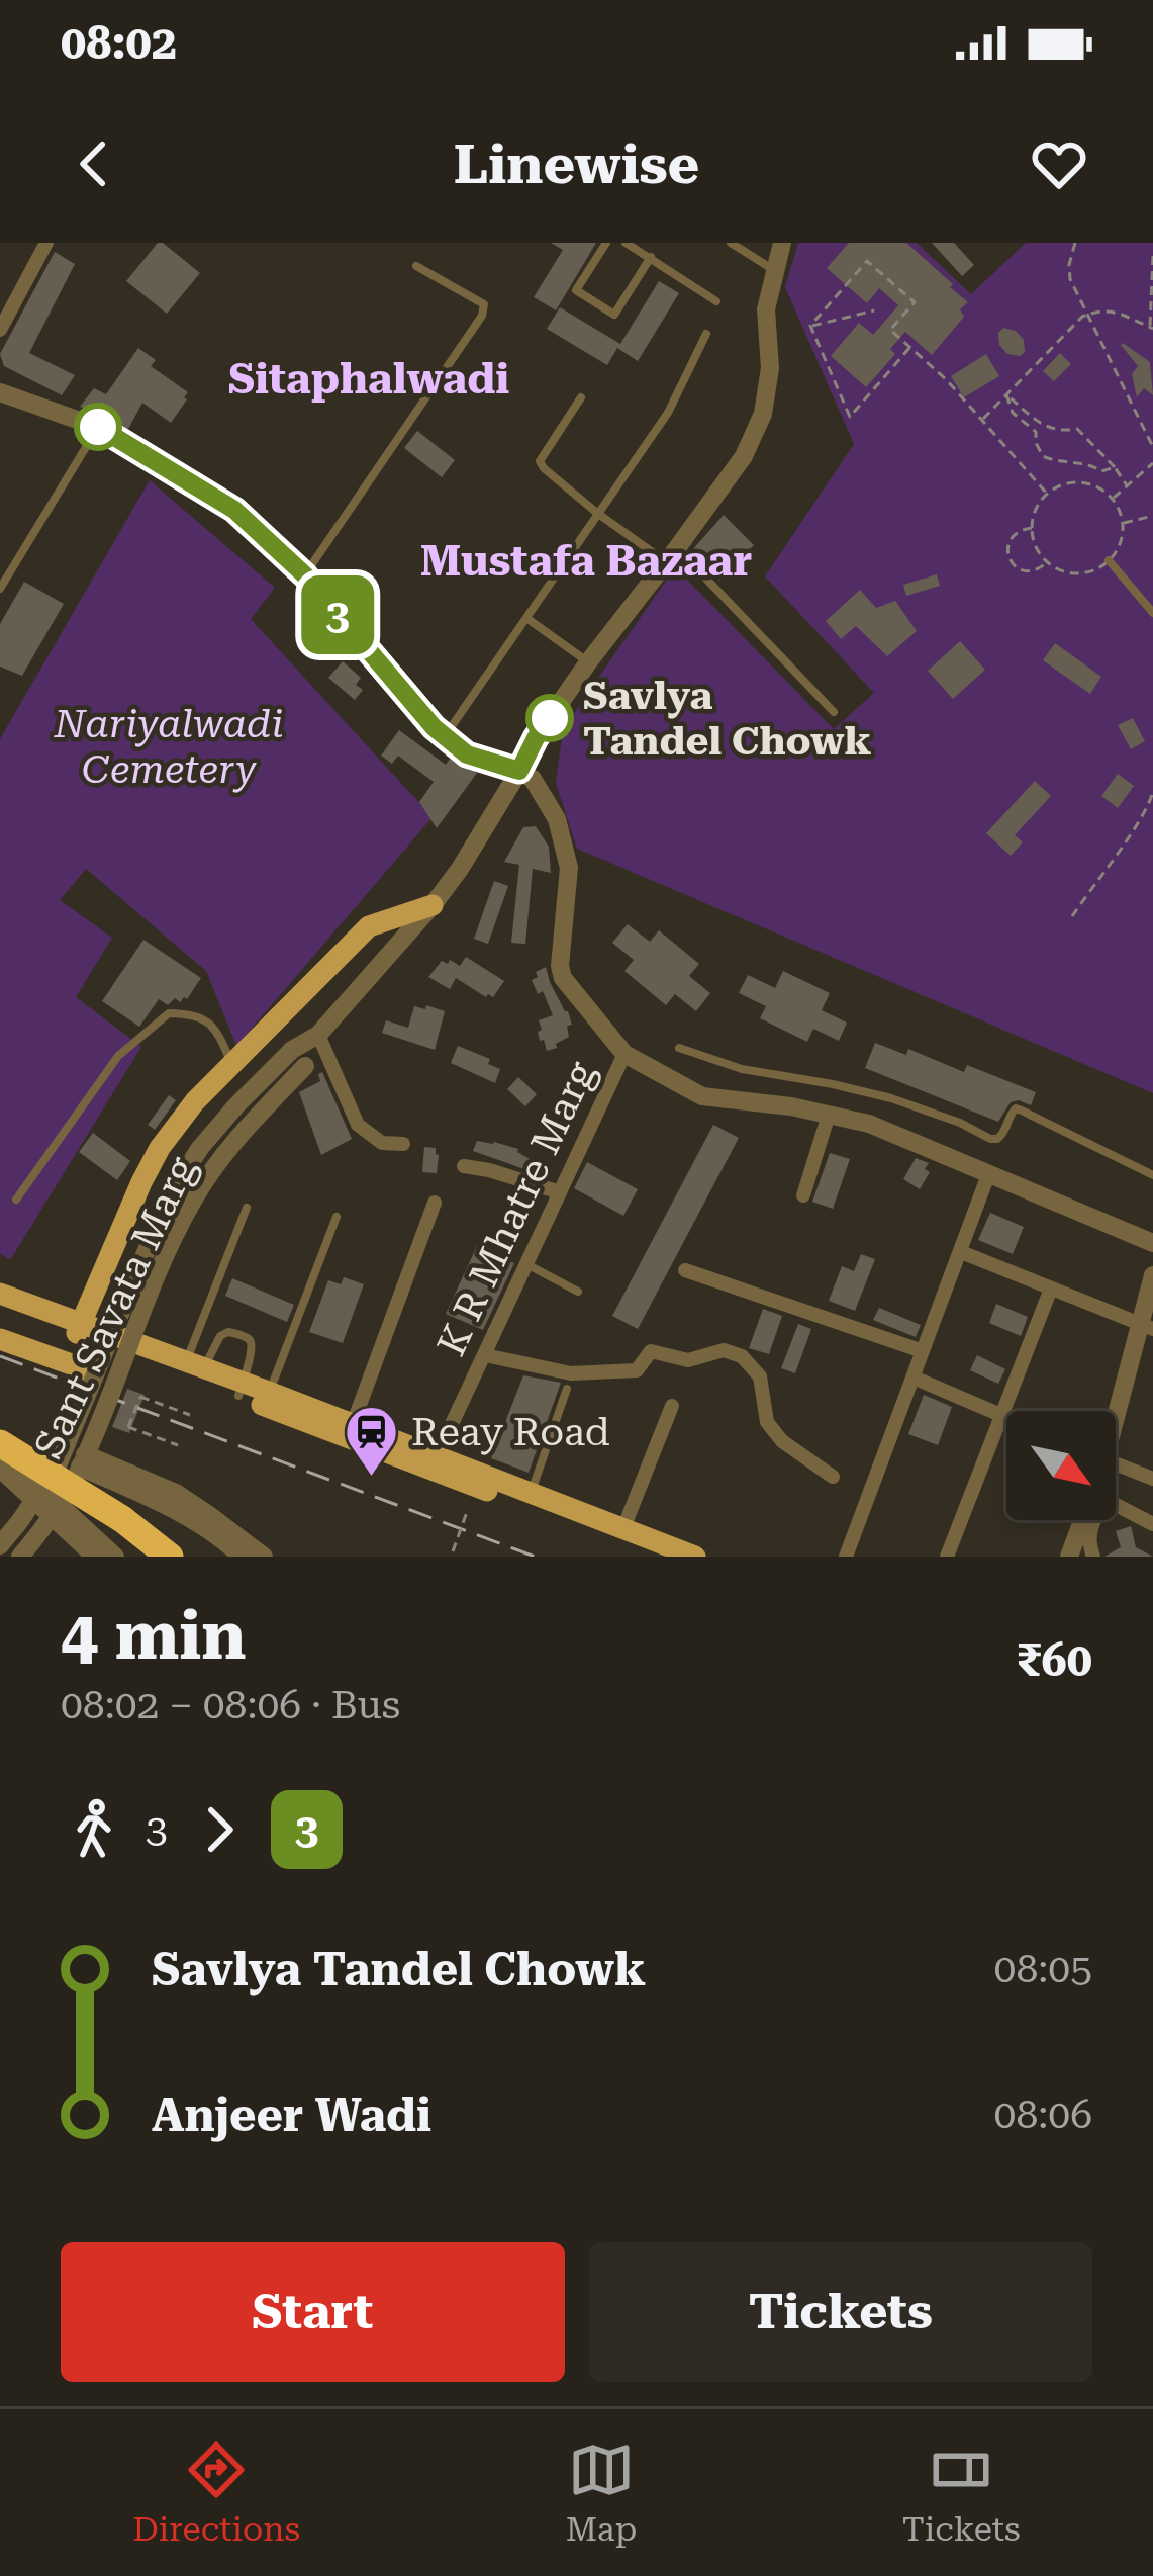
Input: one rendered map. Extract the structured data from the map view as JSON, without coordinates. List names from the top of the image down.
{
  "streets": {
    "street": ["K R Mhatre Marg", "Sant Savata Marg"]
  },
  "districts": ["Sitaphalwadi", "Mustafa Bazaar"],
  "parks": ["Nariyalwadi Cemetery"],
  "places": {
    "other": ["Savlya Tandel Chowk"],
    "station": ["Reay Road"]
  },
  "lines": ["bus line 3"],
  "north": "bottom right",
  "page": {
    "status": "08:02",
    "header": "Linewise",
    "on_map": "3",
    "heading": ["4 min", "08:02 – 08:06 · Bus", "₹60"],
    "legs": ["3", "3"],
    "list": [
      {
        "name": "Savlya Tandel Chowk",
        "value": "08:05"
      },
      {
        "name": "Anjeer Wadi",
        "value": "08:06"
      }
    ],
    "buttons": ["Start", "Tickets"],
    "tabs": ["Directions", "Map", "Tickets"]
  }
}
